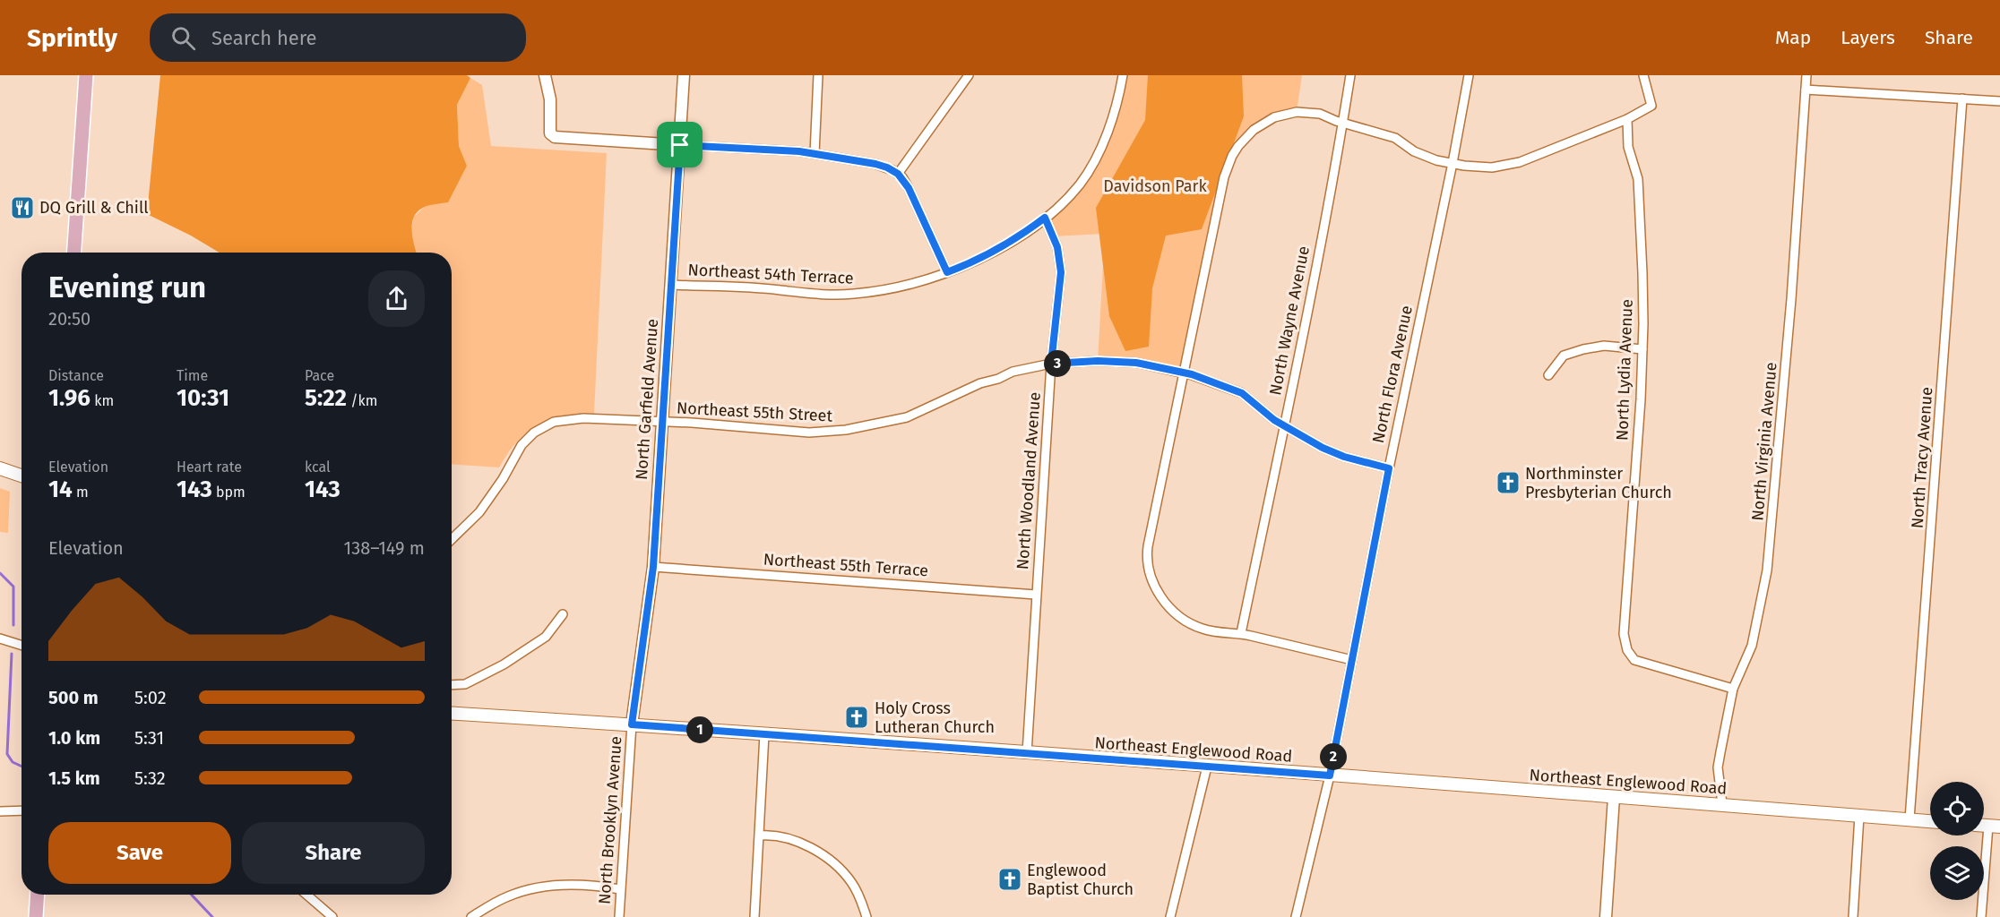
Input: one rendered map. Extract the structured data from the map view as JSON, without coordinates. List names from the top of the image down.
{
  "streets": {
    "main road": ["Northeast Englewood Road"],
    "street": [
      "Northeast 54th Terrace",
      "North Wayne Avenue",
      "North Lydia Avenue",
      "North Flora Avenue",
      "North Garfield Avenue",
      "Northeast 55th Street",
      "North Virginia Avenue",
      "North Tracy Avenue",
      "North Woodland Avenue",
      "Northeast 55th Terrace",
      "North Brooklyn Avenue"
    ]
  },
  "crossings": [
    ["Northeast 54th Terrace", "North Garfield Avenue"],
    ["Northeast 54th Terrace", "North Woodland Avenue"],
    ["North Wayne Avenue", "Northeast 55th Street"],
    ["North Lydia Avenue", "North Virginia Avenue"],
    ["North Flora Avenue", "Northeast 55th Street"],
    ["North Flora Avenue", "Northeast Englewood Road"],
    ["North Garfield Avenue", "Northeast 55th Street"],
    ["North Garfield Avenue", "Northeast 55th Terrace"],
    ["North Garfield Avenue", "Northeast Englewood Road"],
    ["North Garfield Avenue", "North Brooklyn Avenue"],
    ["Northeast 55th Street", "North Woodland Avenue"],
    ["North Virginia Avenue", "Northeast Englewood Road"],
    ["North Tracy Avenue", "Northeast Englewood Road"],
    ["North Woodland Avenue", "Northeast 55th Terrace"],
    ["North Woodland Avenue", "Northeast Englewood Road"],
    ["Northeast Englewood Road", "North Brooklyn Avenue"]
  ],
  "parks": ["Davidson Park"],
  "places": {
    "restaurant": ["DQ Grill & Chill"],
    "church": ["Northminster Presbyterian Church", "Holy Cross Lutheran Church", "Englewood Baptist Church"]
  },
  "page": {
    "header": "Sprintly",
    "search": "Search here",
    "nav": ["Map", "Layers", "Share"],
    "heading": ["Evening run", "20:50"],
    "stats": [
      ["Distance", "1.96 km"],
      ["Time", "10:31"],
      ["Pace", "5:22 /km"],
      ["Elevation", "14 m"],
      ["Heart rate", "143 bpm"],
      ["kcal", "143"]
    ],
    "pins": ["3", "1", "2"],
    "chart": ["Elevation", "138–149 m"],
    "list": [
      {
        "name": "500 m",
        "note": "5:02"
      },
      {
        "name": "1.0 km",
        "note": "5:31"
      },
      {
        "name": "1.5 km",
        "note": "5:32"
      }
    ],
    "buttons": ["Save", "Share"]
  }
}
